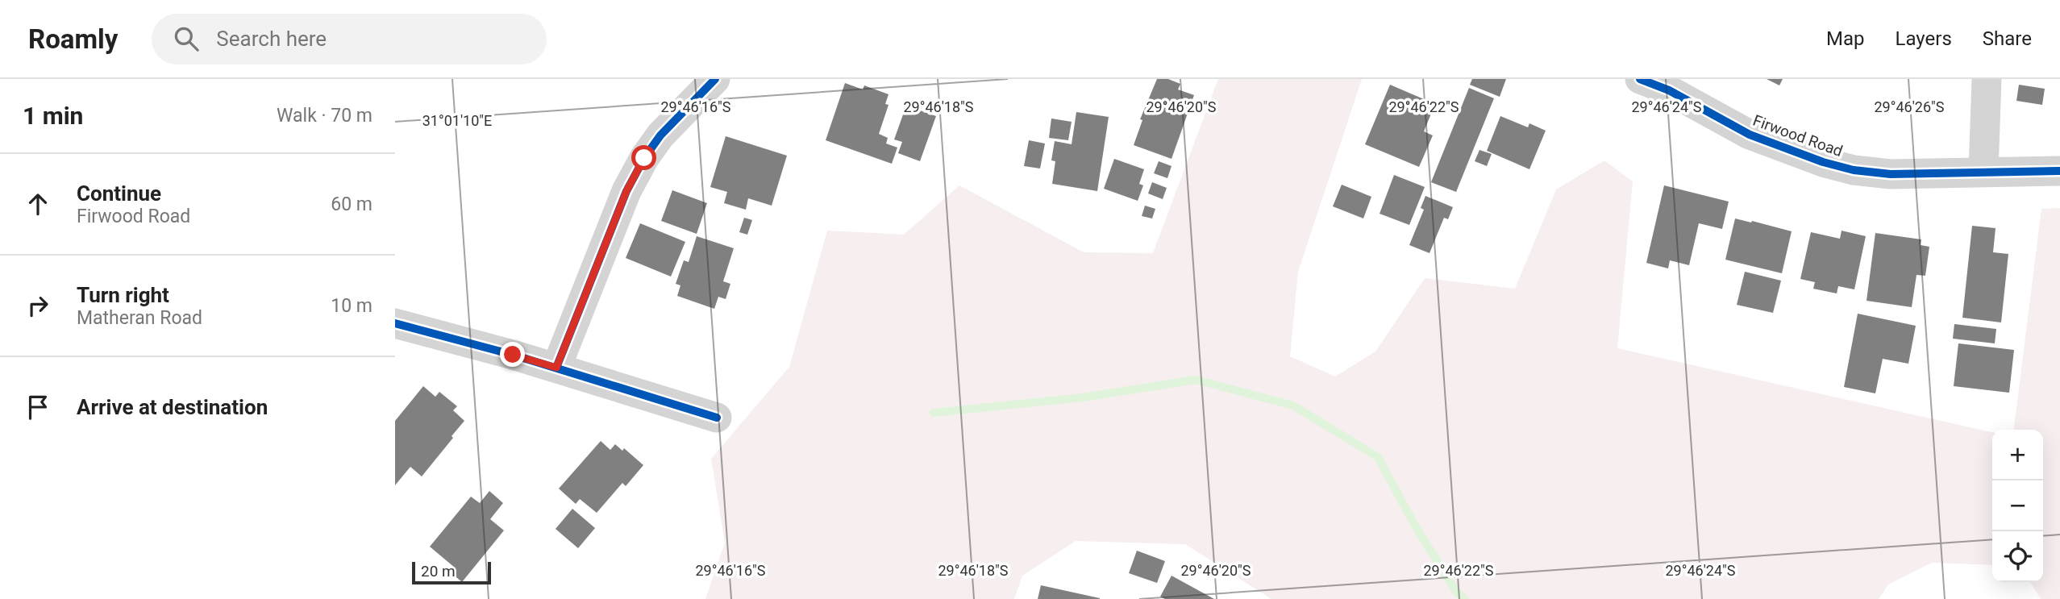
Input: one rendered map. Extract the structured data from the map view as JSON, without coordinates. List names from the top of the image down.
{
  "streets": {
    "street": ["Firwood Road"]
  },
  "scale_bar": "20 m",
  "page": {
    "header": "Roamly",
    "search": "Search here",
    "nav": ["Map", "Layers", "Share"],
    "heading": ["1 min", "Walk · 70 m"],
    "list": [
      ["Continue", "Firwood Road", "60 m"],
      ["Turn right", "Matheran Road", "10 m"],
      "Arrive at destination"
    ],
    "map_buttons": ["+", "−"],
    "scale": "20 m"
  },
  "coordinates": [
    "29°46'16\"S",
    "29°46'18\"S",
    "29°46'20\"S",
    "29°46'22\"S",
    "29°46'24\"S",
    "29°46'26\"S",
    "31°01'10\"E"
  ]
}
